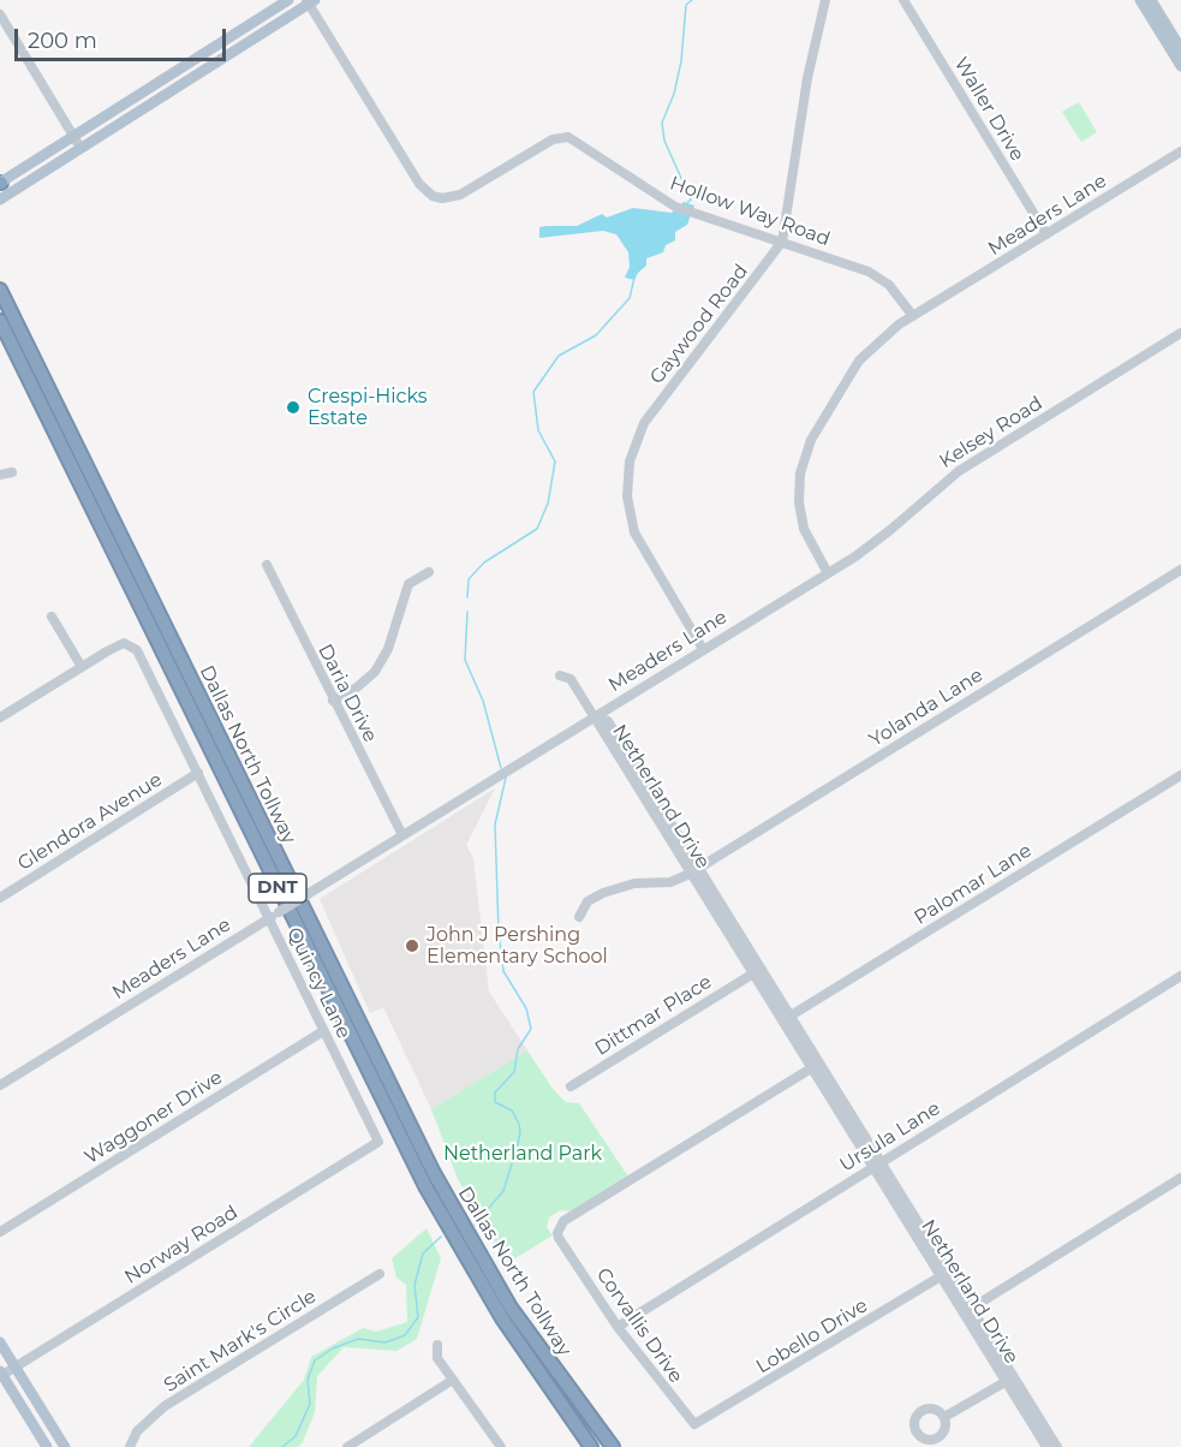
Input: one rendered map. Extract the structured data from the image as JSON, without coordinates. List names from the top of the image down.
{
  "streets": {
    "highway": ["Dallas North Tollway", "DNT"],
    "street": [
      "Waller Drive",
      "Hollow Way Road",
      "Meaders Lane",
      "Gaywood Road",
      "Kelsey Road",
      "Daria Drive",
      "Yolanda Lane",
      "Netherland Drive",
      "Glendora Avenue",
      "Palomar Lane",
      "Quincy Lane",
      "Dittmar Place",
      "Waggoner Drive",
      "Ursula Lane",
      "Norway Road",
      "Corvallis Drive",
      "Lobello Drive",
      "Saint Mark's Circle"
    ]
  },
  "crossings": [
    ["Waller Drive", "Meaders Lane"],
    ["Hollow Way Road", "Meaders Lane"],
    ["Hollow Way Road", "Gaywood Road"],
    ["Meaders Lane", "Gaywood Road"],
    ["Meaders Lane", "Kelsey Road"],
    ["Meaders Lane", "Daria Drive"],
    ["Meaders Lane", "Netherland Drive"],
    ["Meaders Lane", "Quincy Lane"],
    ["Yolanda Lane", "Netherland Drive"],
    ["Netherland Drive", "Palomar Lane"],
    ["Netherland Drive", "Dittmar Place"],
    ["Netherland Drive", "Ursula Lane"],
    ["Netherland Drive", "Corvallis Drive"],
    ["Netherland Drive", "Lobello Drive"],
    ["Glendora Avenue", "Quincy Lane"],
    ["Quincy Lane", "Waggoner Drive"],
    ["Quincy Lane", "Norway Road"],
    ["Ursula Lane", "Corvallis Drive"],
    ["Corvallis Drive", "Lobello Drive"]
  ],
  "parks": ["Netherland Park"],
  "places": ["Crespi-Hicks Estate", "John J Pershing Elementary School"],
  "scale_bar": "200 m"
}
